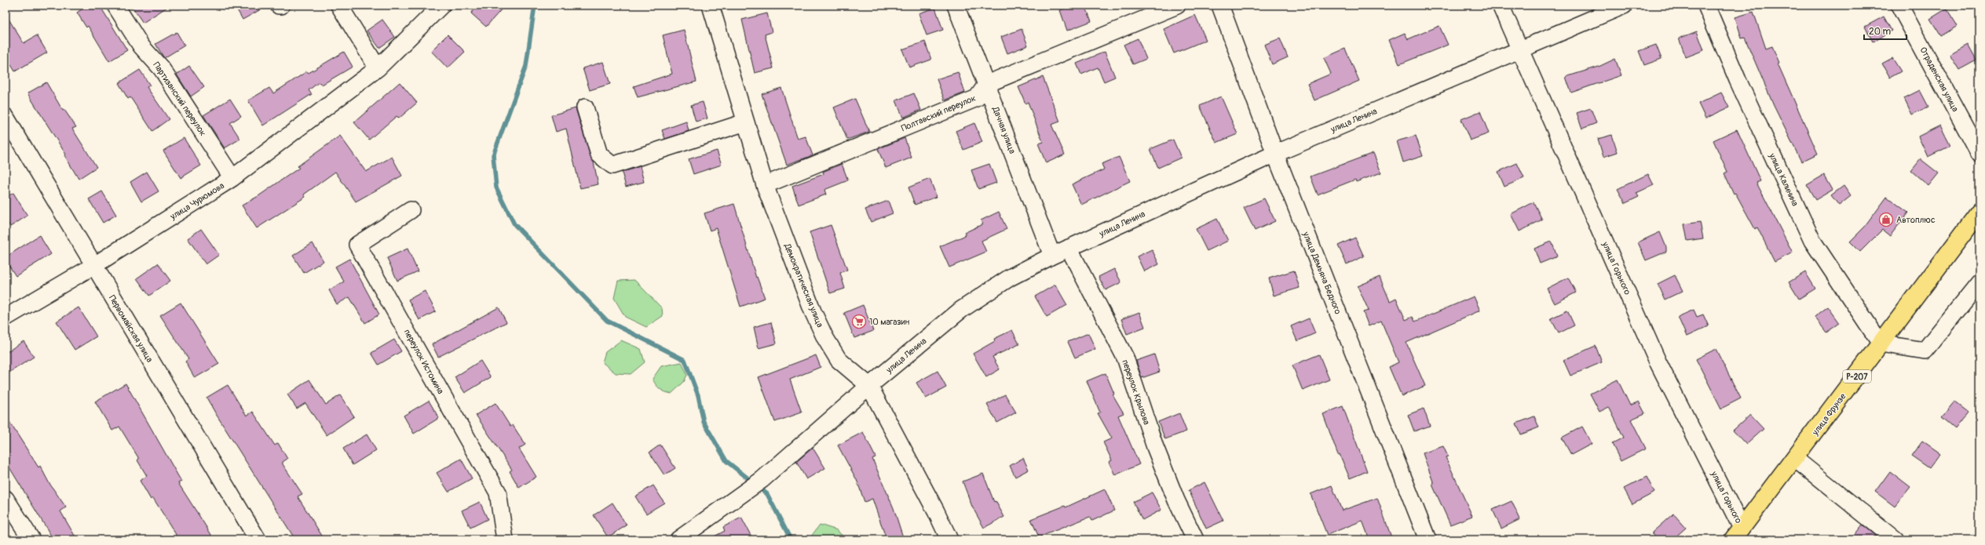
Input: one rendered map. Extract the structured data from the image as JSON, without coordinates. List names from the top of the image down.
{
  "streets": {
    "main road": ["Р-207", "улица Фрунзе"],
    "street": [
      "Отраденская улица",
      "Партизанский переулок",
      "Полтавский переулок",
      "улица Ленина",
      "Дачная улица",
      "улица Калинина",
      "улица Чурюмова",
      "улица Горького",
      "улица Демьяна Бедного",
      "Демократическая улица",
      "Первомайская улица",
      "переулок Истомина",
      "переулок Крылова"
    ]
  },
  "crossings": [
    ["Партизанский переулок", "улица Чурюмова"],
    ["Полтавский переулок", "Дачная улица"],
    ["Полтавский переулок", "Демократическая улица"],
    ["улица Ленина", "Дачная улица"],
    ["улица Ленина", "улица Горького"],
    ["улица Ленина", "улица Демьяна Бедного"],
    ["улица Ленина", "Демократическая улица"],
    ["улица Ленина", "переулок Крылова"],
    ["улица Калинина", "улица Фрунзе"],
    ["улица Чурюмова", "Первомайская улица"],
    ["улица Горького", "улица Фрунзе"]
  ],
  "places": {
    "shop": ["Автоплюс"],
    "supermarket": ["10 магазин"]
  },
  "scale_bar": "20 m"
}
